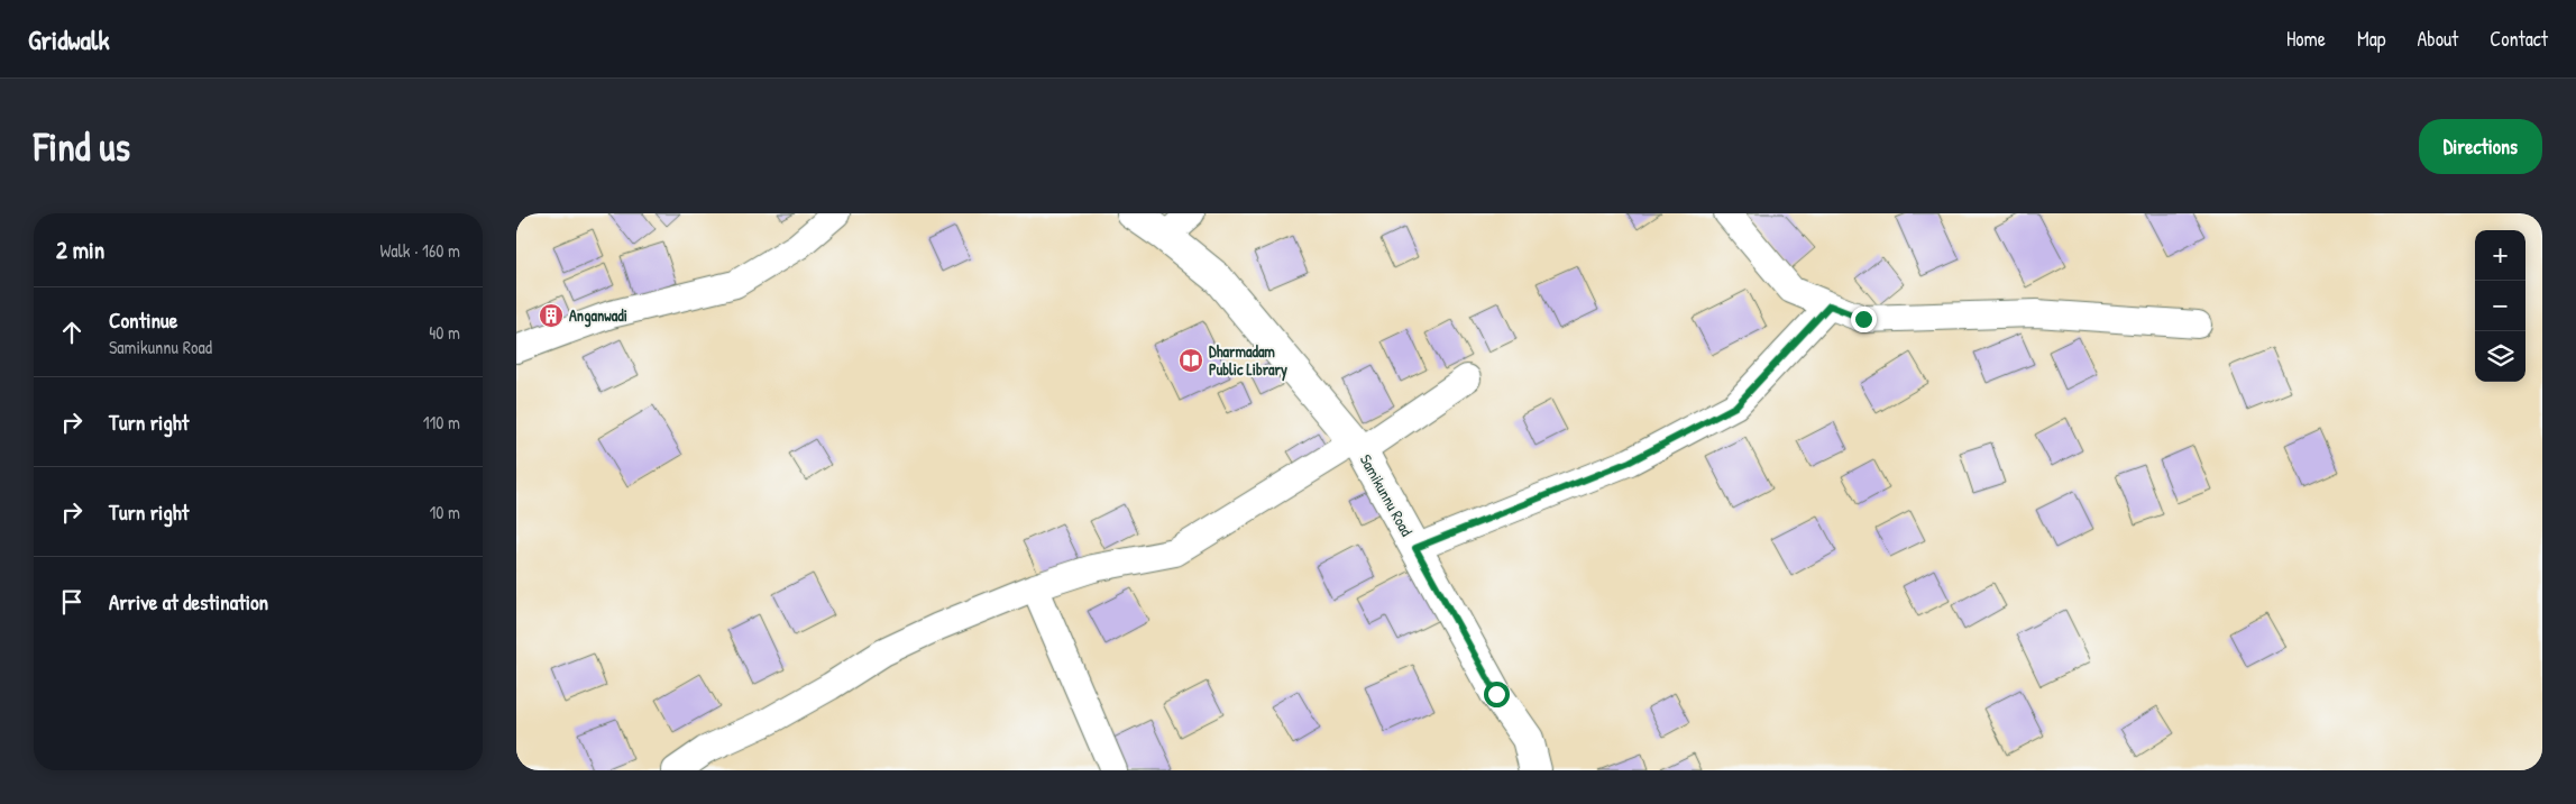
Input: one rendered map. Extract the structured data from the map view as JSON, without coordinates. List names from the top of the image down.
{
  "streets": {
    "main road": ["Samikunnu Road"]
  },
  "places": {
    "building": ["Anganwadi"],
    "library": ["Dharmadam Public Library"]
  },
  "page": {
    "header": "Gridwalk",
    "nav": [
      "Home",
      "Map",
      "About",
      "Contact"
    ],
    "buttons": "Directions",
    "title": "Find us",
    "heading": ["2 min", "Walk · 160 m"],
    "map_buttons": ["+", "−"],
    "list": [
      ["Continue", "Samikunnu Road", "40 m"],
      ["Turn right", "110 m"],
      ["Turn right", "10 m"],
      "Arrive at destination"
    ]
  }
}
